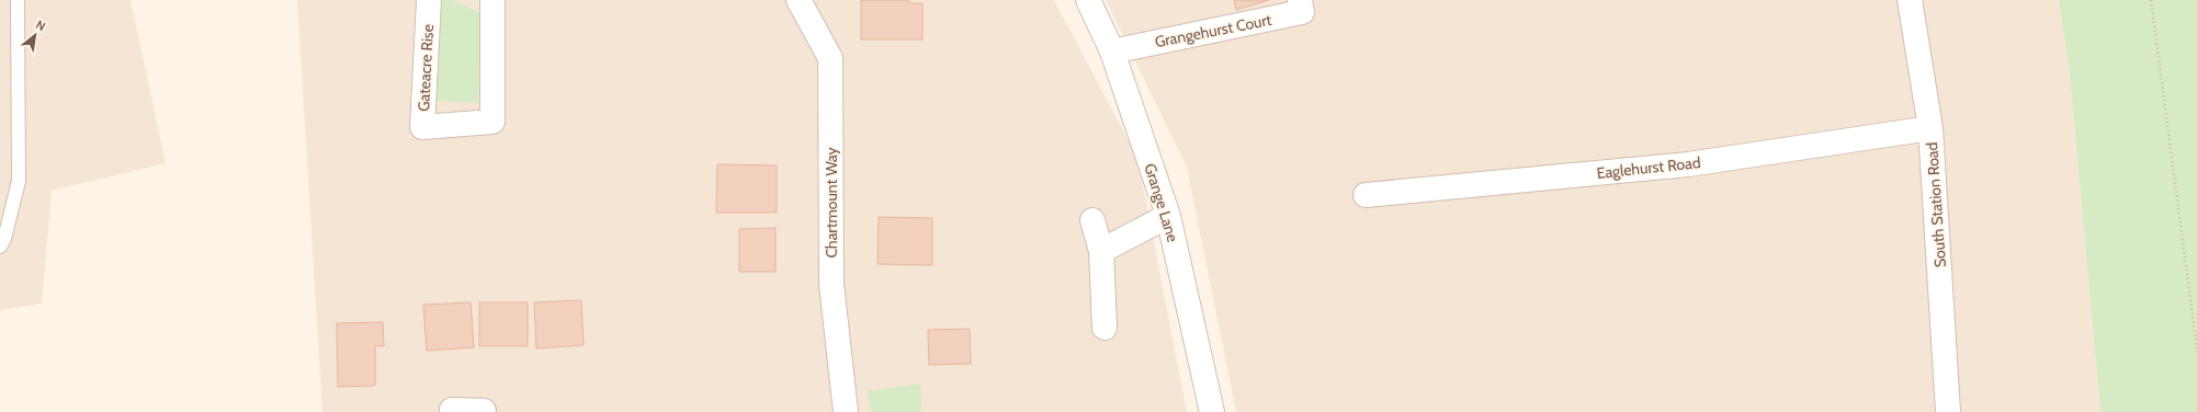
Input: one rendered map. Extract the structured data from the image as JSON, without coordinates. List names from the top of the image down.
{
  "streets": {
    "street": [
      "Grangehurst Court",
      "Gateacre Rise",
      "Eaglehurst Road",
      "Chartmount Way",
      "Grange Lane",
      "South Station Road"
    ]
  },
  "crossings": [
    ["Grangehurst Court", "Grange Lane"],
    ["Eaglehurst Road", "South Station Road"]
  ],
  "north": "top right"
}
